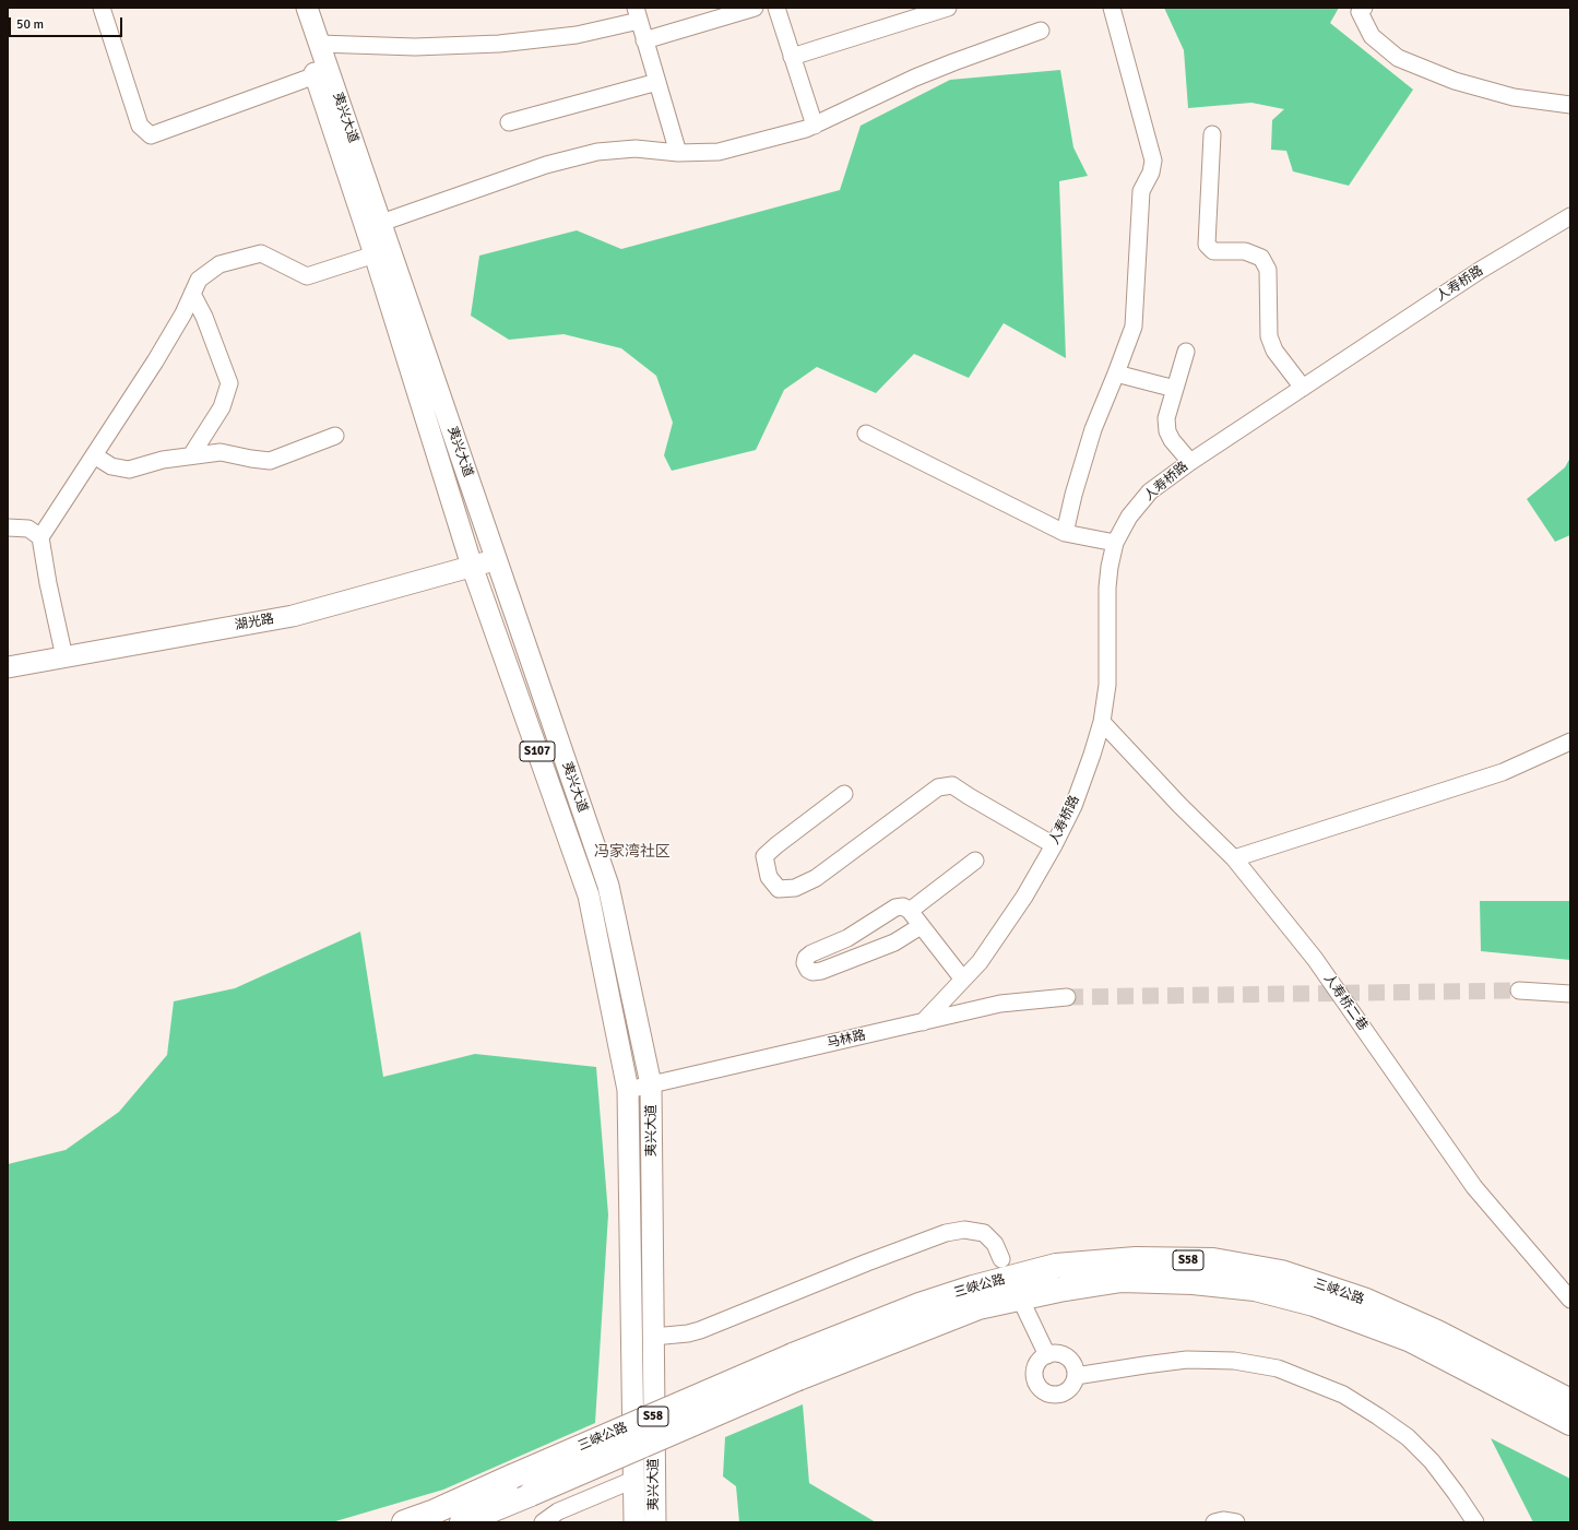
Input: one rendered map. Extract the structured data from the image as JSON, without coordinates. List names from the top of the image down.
{
  "streets": {
    "highway": ["S58", "三峡公路"],
    "main road": ["夷兴大道", "湖光路", "S107"],
    "street": ["人寿桥路", "人寿桥二巷", "马林路"]
  },
  "crossings": [
    ["夷兴大道", "湖光路"],
    ["夷兴大道", "马林路"],
    ["人寿桥路", "人寿桥二巷"],
    ["人寿桥路", "马林路"]
  ],
  "districts": ["冯家湾社区"],
  "scale_bar": "50 m"
}
